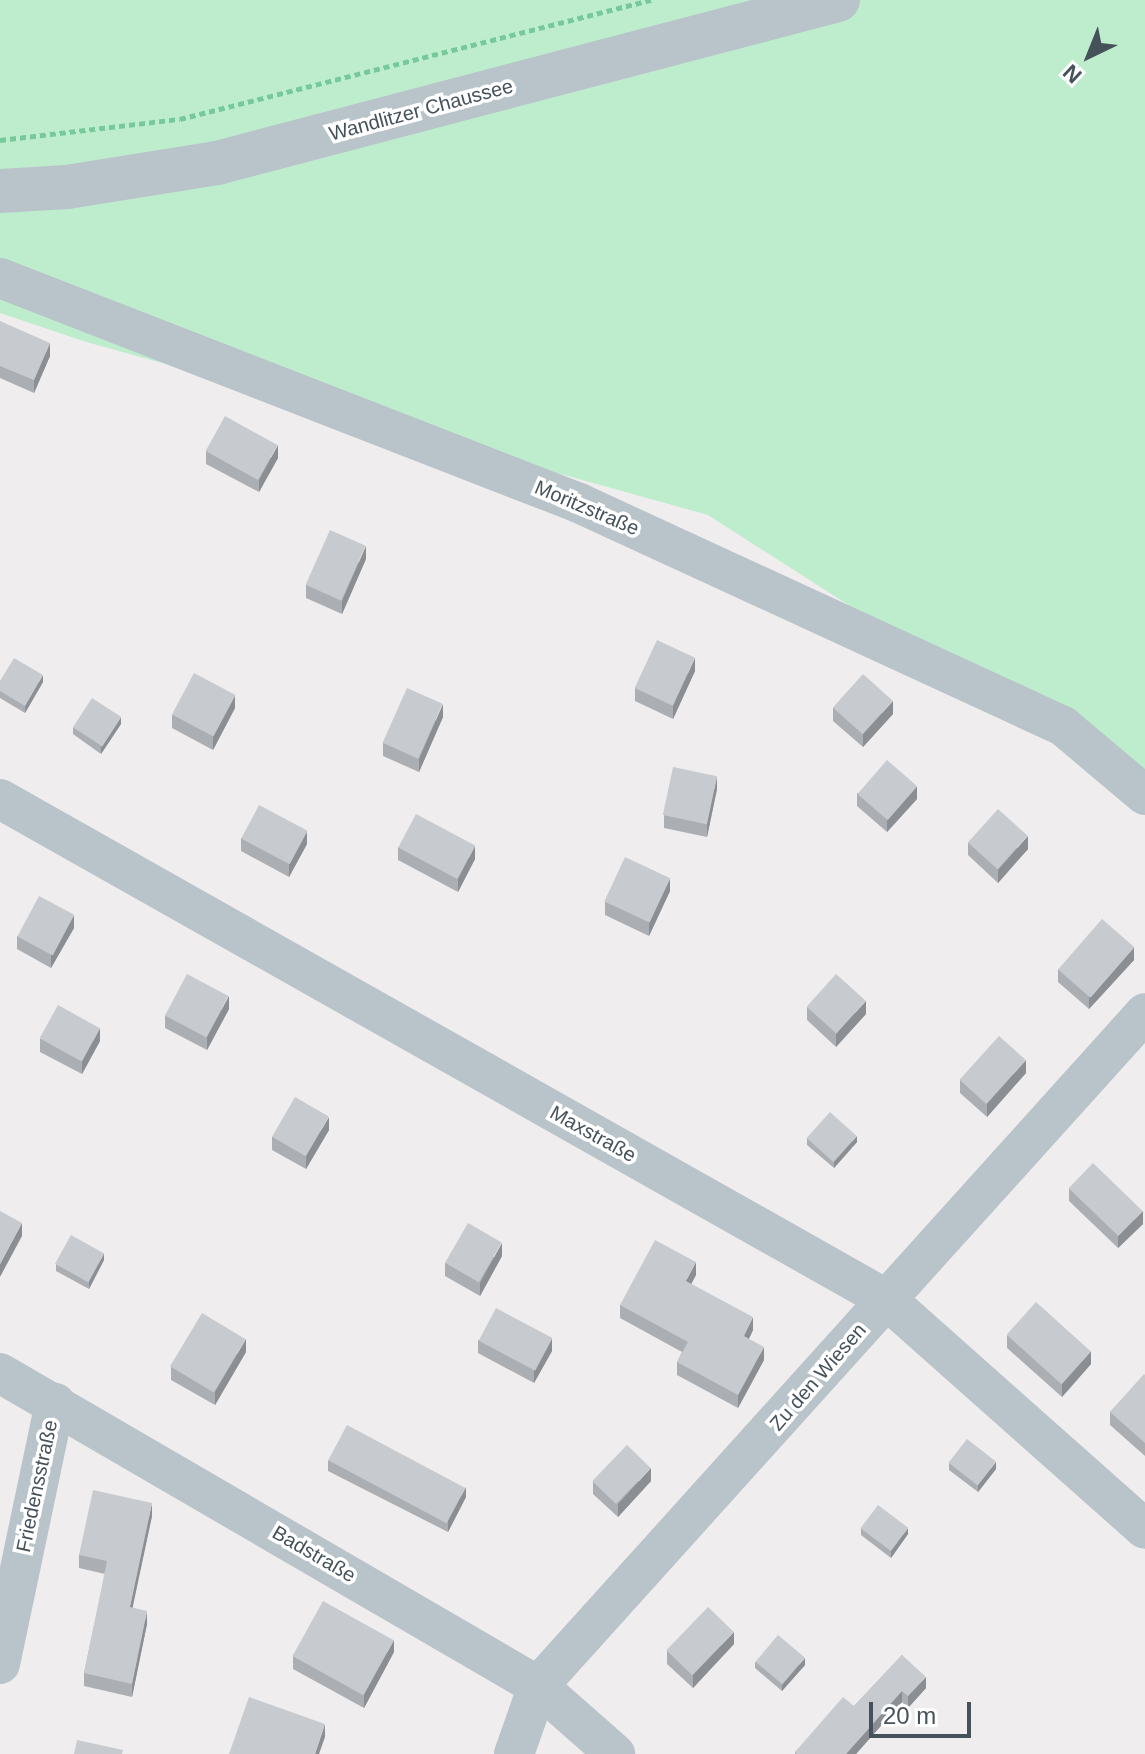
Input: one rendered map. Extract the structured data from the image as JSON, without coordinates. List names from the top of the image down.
{
  "streets": {
    "street": [
      "Wandlitzer Chaussee",
      "Moritzstraße",
      "Maxstraße",
      "Zu den Wiesen",
      "Friedensstraße",
      "Badstraße"
    ]
  },
  "crossings": [
    ["Maxstraße", "Zu den Wiesen"],
    ["Zu den Wiesen", "Badstraße"],
    ["Friedensstraße", "Badstraße"]
  ],
  "scale_bar": "20 m",
  "north": "bottom left"
}
